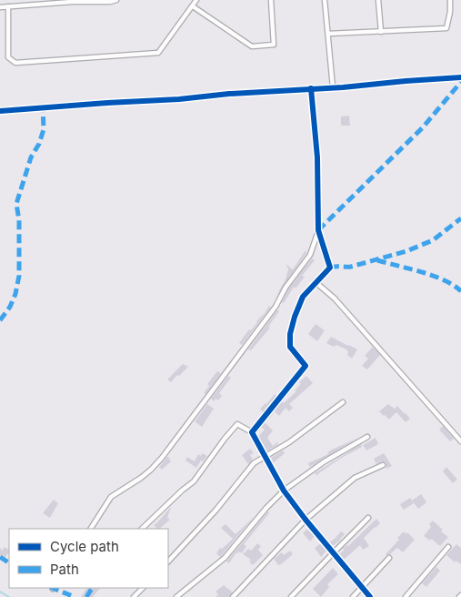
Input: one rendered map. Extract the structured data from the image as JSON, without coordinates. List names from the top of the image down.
{
  "legend": ["Cycle path", "Path"]
}
